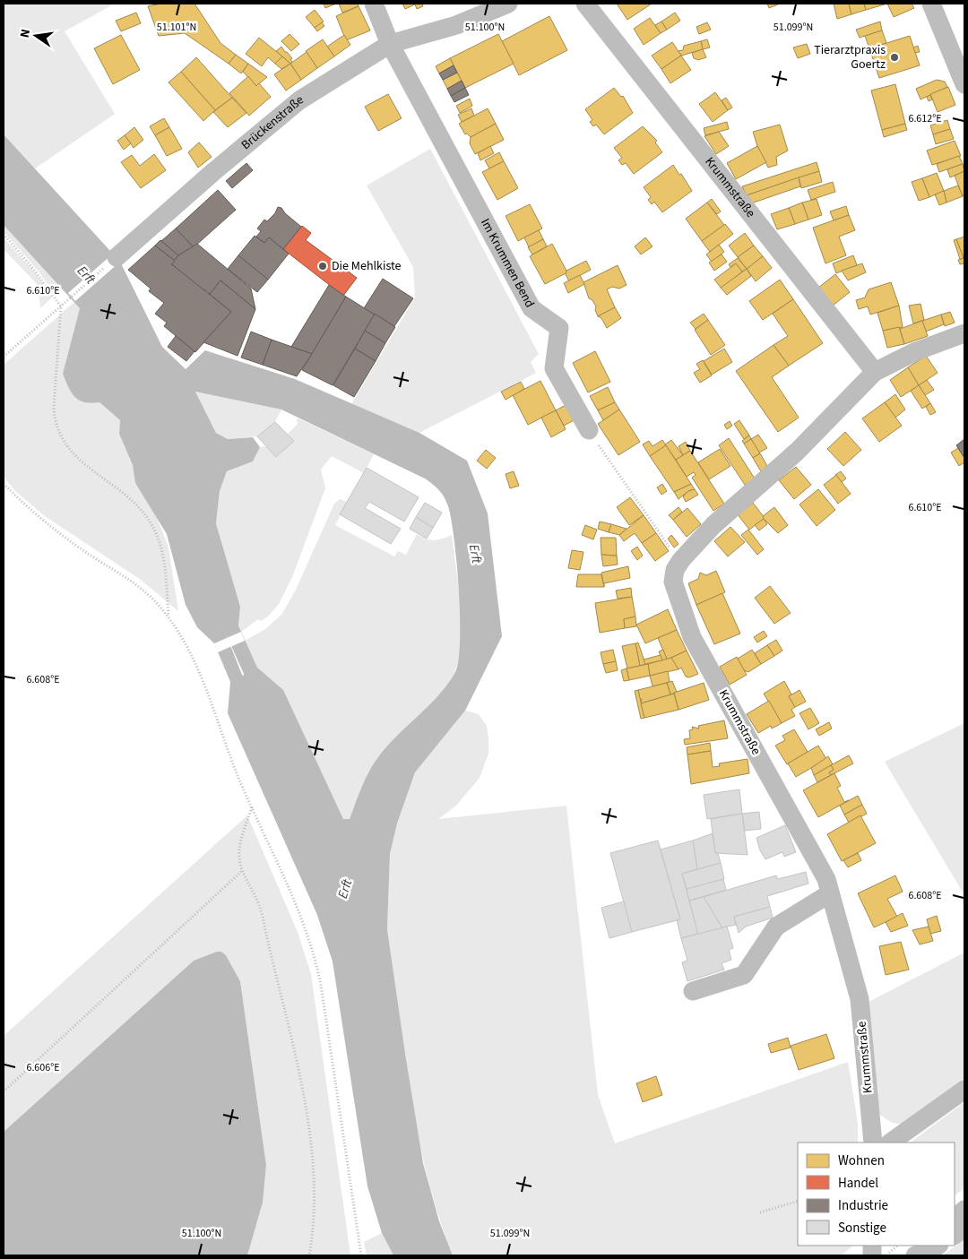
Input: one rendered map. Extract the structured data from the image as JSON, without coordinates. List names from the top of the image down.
{
  "streets": {
    "street": ["Brückenstraße", "Krummstraße", "Im Krummen Bend"]
  },
  "crossings": [
    ["Brückenstraße", "Im Krummen Bend"]
  ],
  "water": ["Erft"],
  "places": ["Tierarztpraxis Goertz", "Die Mehlkiste"],
  "legend": [
    "Wohnen",
    "Handel",
    "Industrie",
    "Sonstige"
  ],
  "north": "left",
  "coordinates": [
    "51.101°N",
    "51.100°N",
    "51.099°N",
    "6.612°E",
    "6.610°E",
    "6.608°E",
    "6.606°E"
  ]
}
